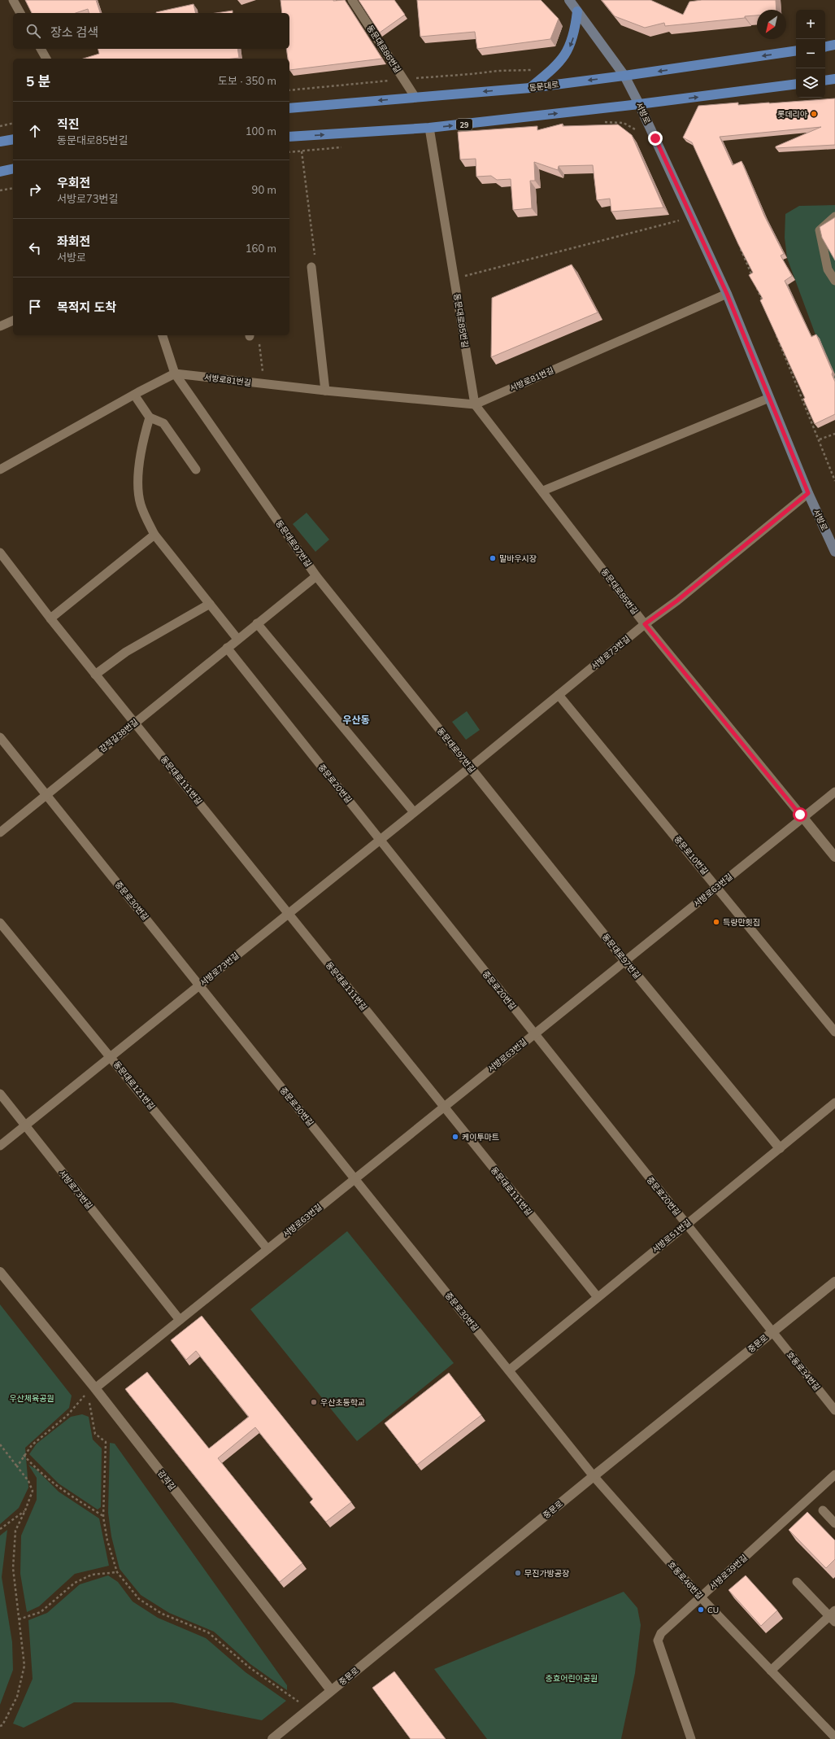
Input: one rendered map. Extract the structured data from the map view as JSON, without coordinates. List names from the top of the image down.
{
  "streets": {
    "main road": ["동문대로", "서방로", "29"],
    "street": [
      "동문대로85번길",
      "동문대로97번길",
      "중문로",
      "감적길"
    ],
    "lane": [
      "동문대로86번길",
      "서방로81번길",
      "서방로73번길",
      "감적길38번길",
      "동문대로111번길",
      "중문로20번길",
      "중문로10번길",
      "서방로63번길",
      "중문로30번길",
      "동문대로121번길",
      "서방로51번길",
      "호동로34번길",
      "서방로39번길",
      "호동로46번길"
    ]
  },
  "crossings": [
    ["동문대로86번길", "동문대로"],
    ["동문대로", "서방로"],
    ["서방로", "29"],
    ["서방로", "서방로81번길"],
    ["서방로", "서방로73번길"],
    ["29", "동문대로85번길"],
    ["동문대로85번길", "서방로81번길"],
    ["동문대로85번길", "서방로73번길"],
    ["동문대로85번길", "서방로63번길"],
    ["서방로81번길", "동문대로97번길"],
    ["동문대로97번길", "서방로73번길"],
    ["동문대로97번길", "감적길38번길"],
    ["동문대로97번길", "서방로63번길"],
    ["동문대로97번길", "서방로51번길"],
    ["서방로73번길", "동문대로111번길"],
    ["서방로73번길", "중문로20번길"],
    ["서방로73번길", "중문로10번길"],
    ["서방로73번길", "서방로63번길"],
    ["서방로73번길", "중문로30번길"],
    ["서방로73번길", "동문대로121번길"],
    ["감적길38번길", "동문대로111번길"],
    ["감적길38번길", "중문로20번길"],
    ["감적길38번길", "중문로30번길"],
    ["동문대로111번길", "서방로63번길"],
    ["동문대로111번길", "서방로51번길"],
    ["중문로20번길", "서방로63번길"],
    ["중문로20번길", "서방로51번길"],
    ["중문로20번길", "중문로"],
    ["중문로20번길", "호동로34번길"],
    ["중문로10번길", "서방로63번길"],
    ["서방로63번길", "중문로30번길"],
    ["서방로63번길", "동문대로121번길"],
    ["서방로63번길", "감적길"],
    ["중문로30번길", "서방로51번길"],
    ["중문로30번길", "중문로"],
    ["중문로30번길", "호동로46번길"],
    ["중문로", "호동로34번길"],
    ["중문로", "감적길"],
    ["중문로", "호동로46번길"],
    ["서방로39번길", "호동로46번길"]
  ],
  "districts": ["우산동"],
  "parks": ["우산체육공원", "충효어린이공원"],
  "places": [
    "롯데리아",
    "말바우시장",
    "득량만횟집",
    "케이투마트",
    "우산초등학교",
    "무진가방공장",
    "CU"
  ],
  "north": "bottom left",
  "page": {
    "map_buttons": ["+", "−"],
    "search": "장소 검색",
    "heading": ["5 분", "도보 · 350 m"],
    "list": [
      ["직진", "동문대로85번길", "100 m"],
      ["우회전", "서방로73번길", "90 m"],
      ["좌회전", "서방로", "160 m"],
      "목적지 도착"
    ]
  }
}
